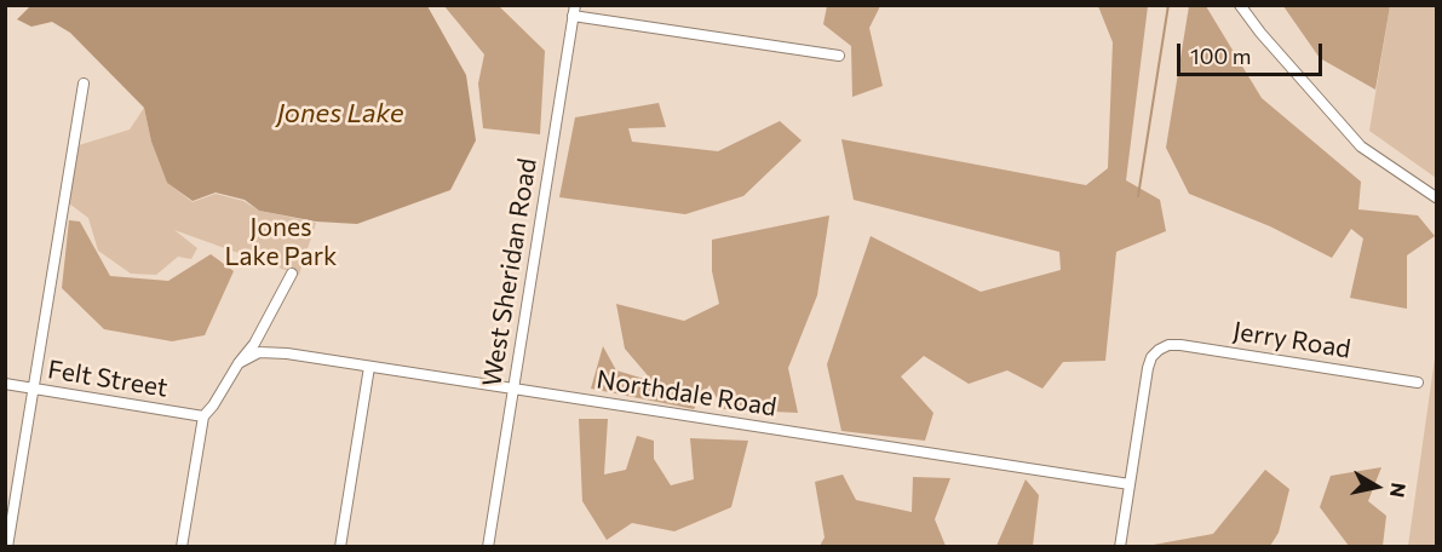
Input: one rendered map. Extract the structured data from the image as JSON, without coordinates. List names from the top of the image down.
{
  "streets": {
    "street": [
      "West Sheridan Road",
      "Jerry Road",
      "Felt Street",
      "Northdale Road"
    ]
  },
  "crossings": [
    ["West Sheridan Road", "Northdale Road"],
    ["Jerry Road", "Northdale Road"]
  ],
  "water": ["Jones Lake"],
  "parks": ["Jones Lake Park"],
  "scale_bar": "100 m",
  "north": "right"
}
